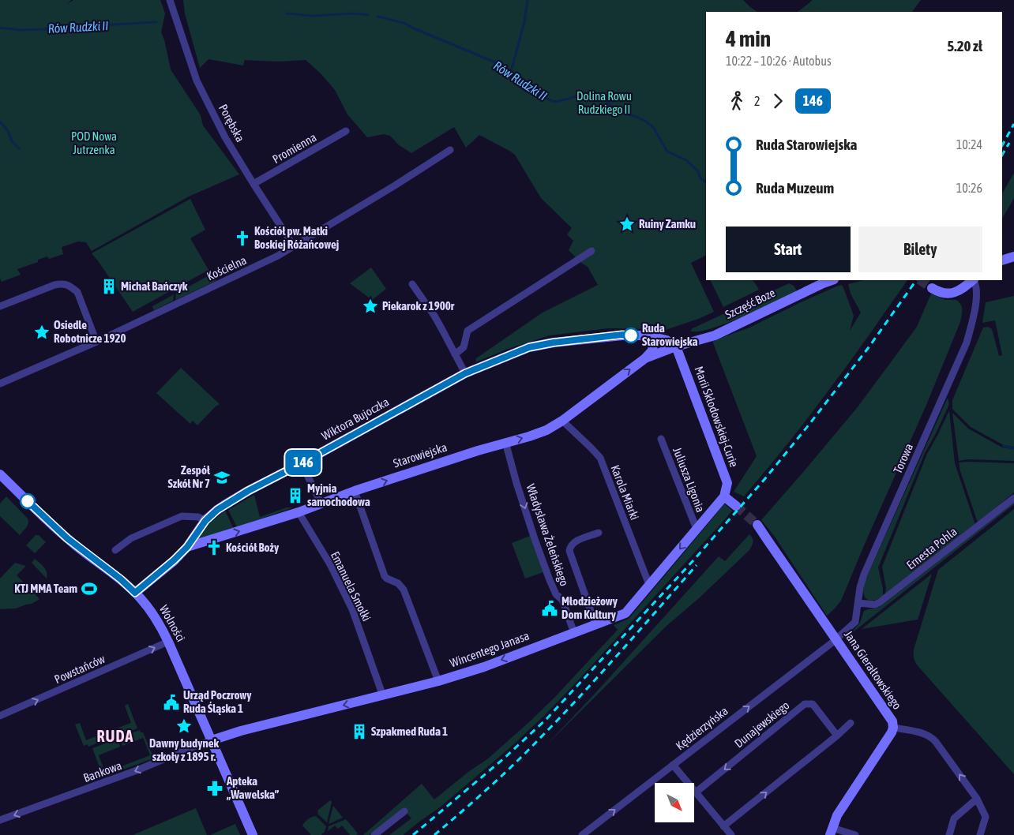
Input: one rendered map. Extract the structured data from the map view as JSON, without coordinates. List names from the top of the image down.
{
  "streets": {
    "street": [
      "Porębska",
      "Promienna",
      "Kościelna",
      "Szczęść Boze",
      "Marii Skłodowskiej-Curie",
      "Wiktora Bujoczka",
      "Starowiejska",
      "Torowa",
      "Juliusza Ligonia",
      "Karola Miarki",
      "Władysława Żeleńskiego",
      "Ernesta Pohla",
      "Emanuela Smołki",
      "Wolności",
      "Wincentego Janasa",
      "Powstańców",
      "Jana Gierałtowskiego",
      "Dunajewskiego",
      "Kędzierzyńska",
      "Bankowa"
    ]
  },
  "crossings": [
    ["Porębska", "Promienna"],
    ["Porębska", "Kościelna"],
    ["Szczęść Boze", "Marii Skłodowskiej-Curie"],
    ["Szczęść Boze", "Wiktora Bujoczka"],
    ["Szczęść Boze", "Starowiejska"],
    ["Marii Skłodowskiej-Curie", "Wiktora Bujoczka"],
    ["Marii Skłodowskiej-Curie", "Starowiejska"],
    ["Marii Skłodowskiej-Curie", "Wincentego Janasa"],
    ["Wiktora Bujoczka", "Starowiejska"],
    ["Wiktora Bujoczka", "Wolności"],
    ["Starowiejska", "Karola Miarki"],
    ["Starowiejska", "Władysława Żeleńskiego"],
    ["Starowiejska", "Emanuela Smołki"],
    ["Torowa", "Ernesta Pohla"],
    ["Torowa", "Jana Gierałtowskiego"],
    ["Torowa", "Kędzierzyńska"],
    ["Juliusza Ligonia", "Wincentego Janasa"],
    ["Karola Miarki", "Wincentego Janasa"],
    ["Władysława Żeleńskiego", "Wincentego Janasa"],
    ["Emanuela Smołki", "Wincentego Janasa"],
    ["Wolności", "Wincentego Janasa"],
    ["Wolności", "Powstańców"],
    ["Wolności", "Bankowa"],
    ["Wincentego Janasa", "Bankowa"],
    ["Jana Gierałtowskiego", "Kędzierzyńska"]
  ],
  "one_way": [
    "Starowiejska",
    "Władysława Żeleńskiego",
    "Wincentego Janasa",
    "Powstańców",
    "Kędzierzyńska",
    "Bankowa"
  ],
  "districts": ["RUDA"],
  "water": ["Rów Rudzki II"],
  "parks": ["Dolina Rowu Rudzkiego II", "POD Nowa Jutrzenka"],
  "places": {
    "place": [
      "Ruiny Zamku",
      "Piekarok z 1900r",
      "Osiedle Robotnicze 1920",
      "Dawny budynek szkoły z 1895 r."
    ],
    "church": ["Kościół pw. Matki Boskiej Różańcowej", "Kościół Boży"],
    "building": ["Michał Bańczyk", "Myjnia samochodowa", "Szpakmed Ruda 1"],
    "other": ["Ruda Starowiejska"],
    "school or university": ["Zespół Szkół Nr 7"],
    "sports": ["KTJ MMA Team"],
    "public building": ["Młodzieżowy Dom Kultury", "Urząd Poczrowy Ruda Śląska 1"],
    "pharmacy": ["Apteka „Wawelska”"]
  },
  "lines": ["bus line 146"],
  "north": "bottom right",
  "page": {
    "on_map": "146",
    "heading": ["4 min", "10:22 – 10:26 · Autobus", "5.20 zł"],
    "legs": ["2", "146"],
    "list": [
      {
        "name": "Ruda Starowiejska",
        "value": "10:24"
      },
      {
        "name": "Ruda Muzeum",
        "value": "10:26"
      }
    ],
    "buttons": ["Start", "Bilety"]
  }
}
